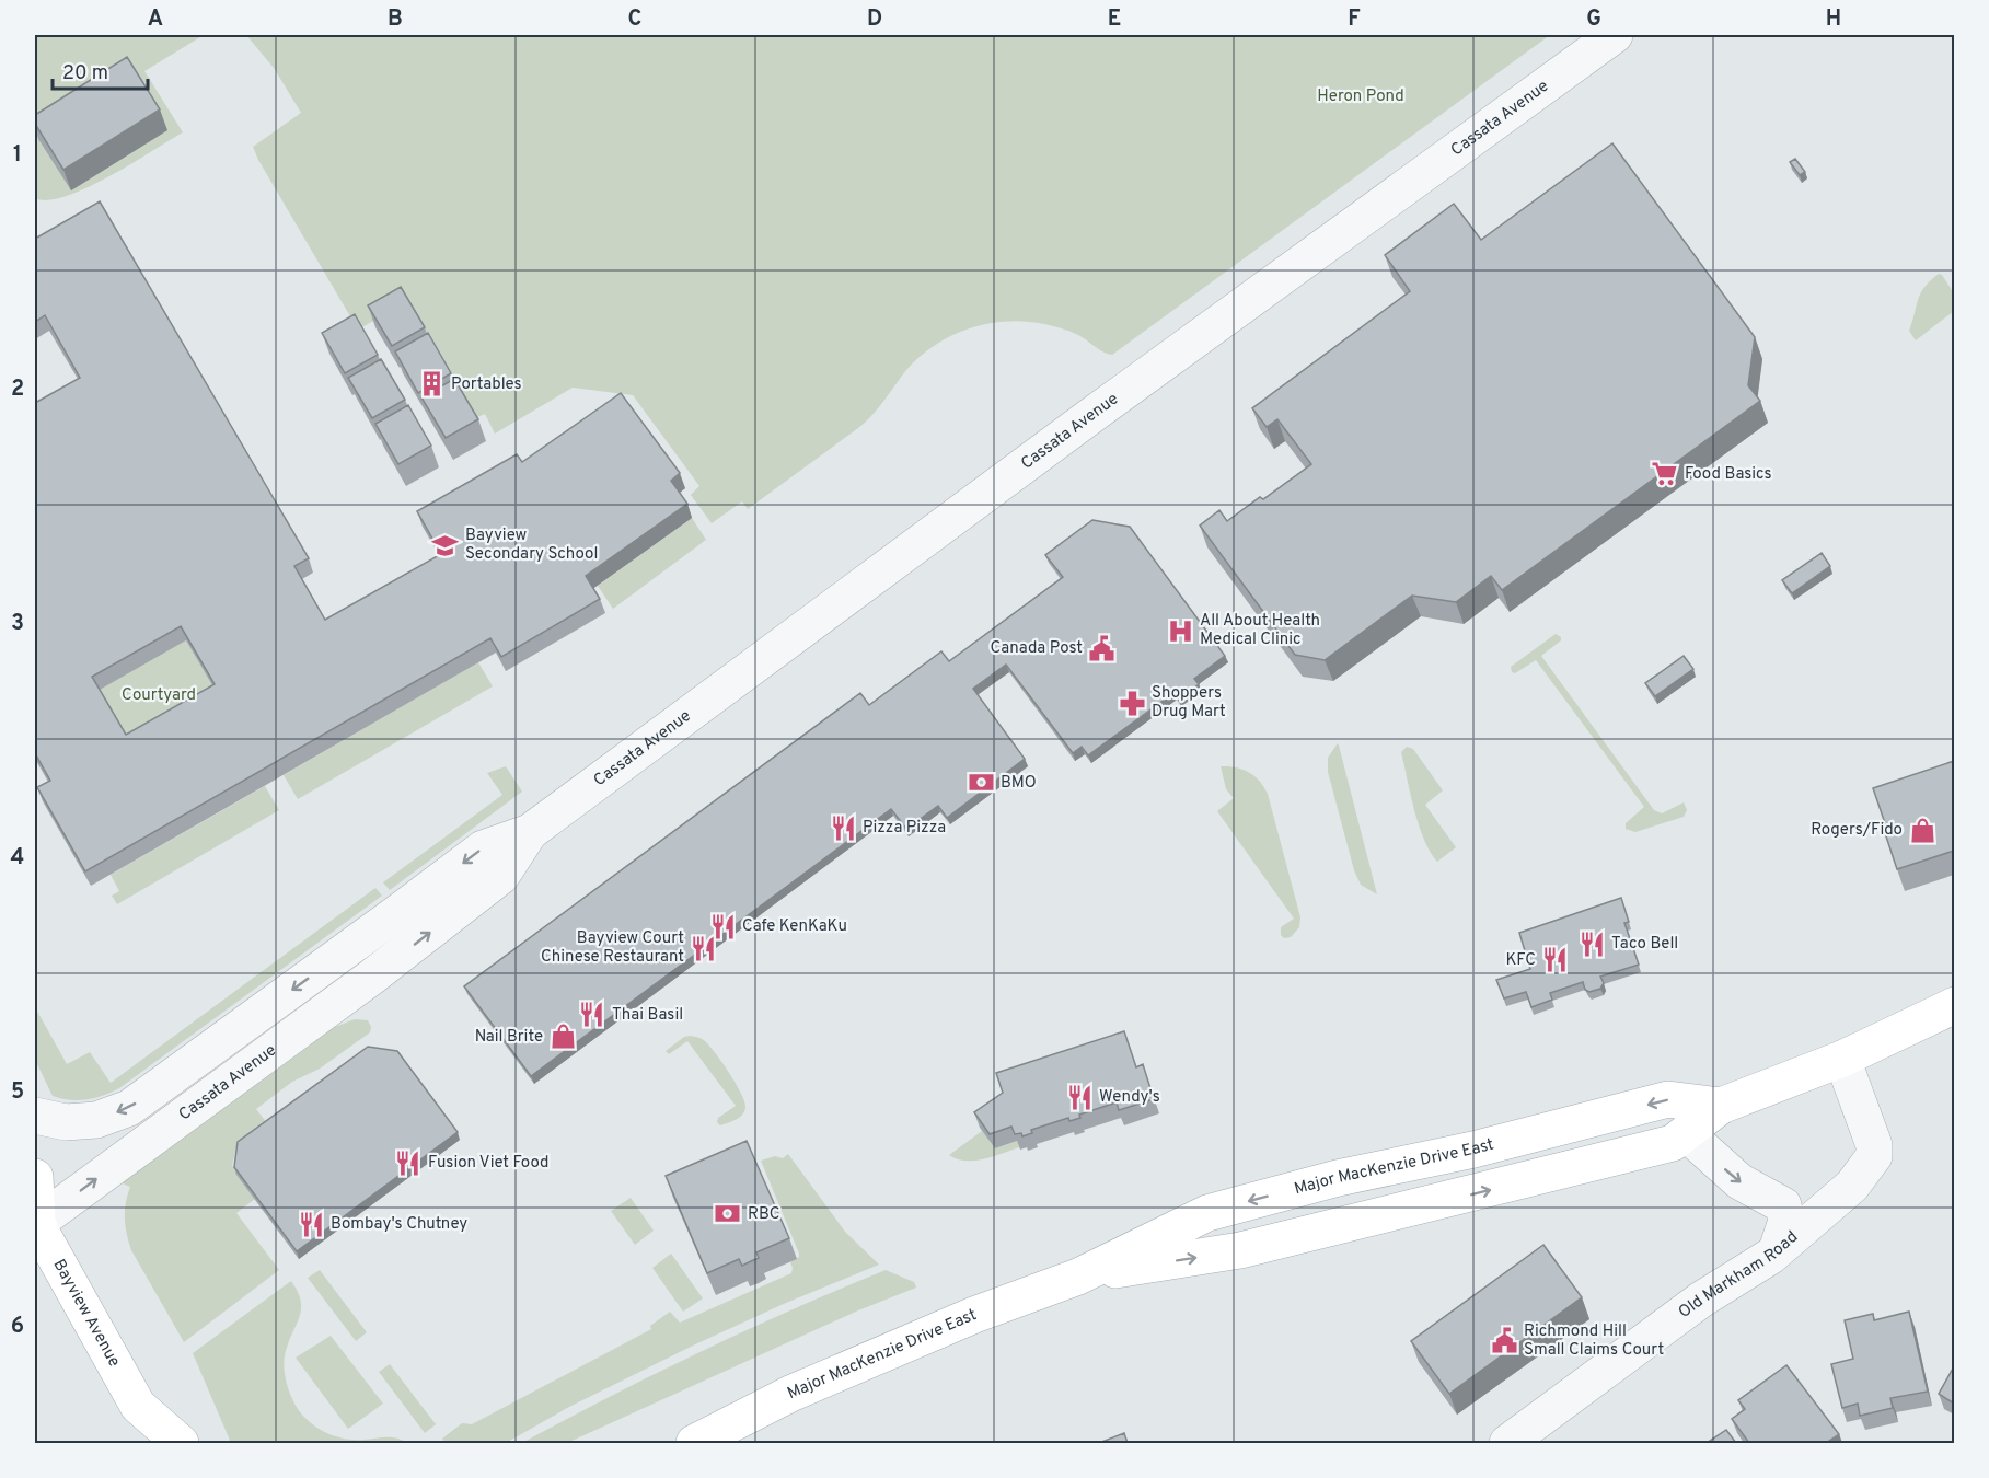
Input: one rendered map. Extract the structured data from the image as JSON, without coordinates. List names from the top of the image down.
{
  "streets": {
    "main road": ["Major MacKenzie Drive East", "Bayview Avenue"],
    "street": ["Cassata Avenue", "Old Markham Road"]
  },
  "crossings": [
    ["Cassata Avenue", "Bayview Avenue"],
    ["Major MacKenzie Drive East", "Old Markham Road"]
  ],
  "parks": ["Heron Pond", "Courtyard"],
  "places": {
    "building": ["Portables"],
    "supermarket": ["Food Basics"],
    "school or university": ["Bayview Secondary School"],
    "hospital": ["All About Health Medical Clinic"],
    "public building": ["Canada Post", "Richmond Hill Small Claims Court"],
    "pharmacy": ["Shoppers Drug Mart"],
    "bank": ["BMO", "RBC"],
    "restaurant": [
      "Pizza Pizza",
      "Cafe KenKaKu",
      "Taco Bell",
      "Bayview Court Chinese Restaurant",
      "KFC",
      "Thai Basil",
      "Wendy's",
      "Fusion Viet Food",
      "Bombay's Chutney"
    ],
    "shop": ["Rogers/Fido", "Nail Brite"]
  },
  "scale_bar": "20 m",
  "grid": {
    "columns": [
      "A",
      "B",
      "C",
      "D",
      "E",
      "F",
      "G",
      "H"
    ],
    "rows": [
      "1",
      "2",
      "3",
      "4",
      "5",
      "6"
    ]
  }
}
